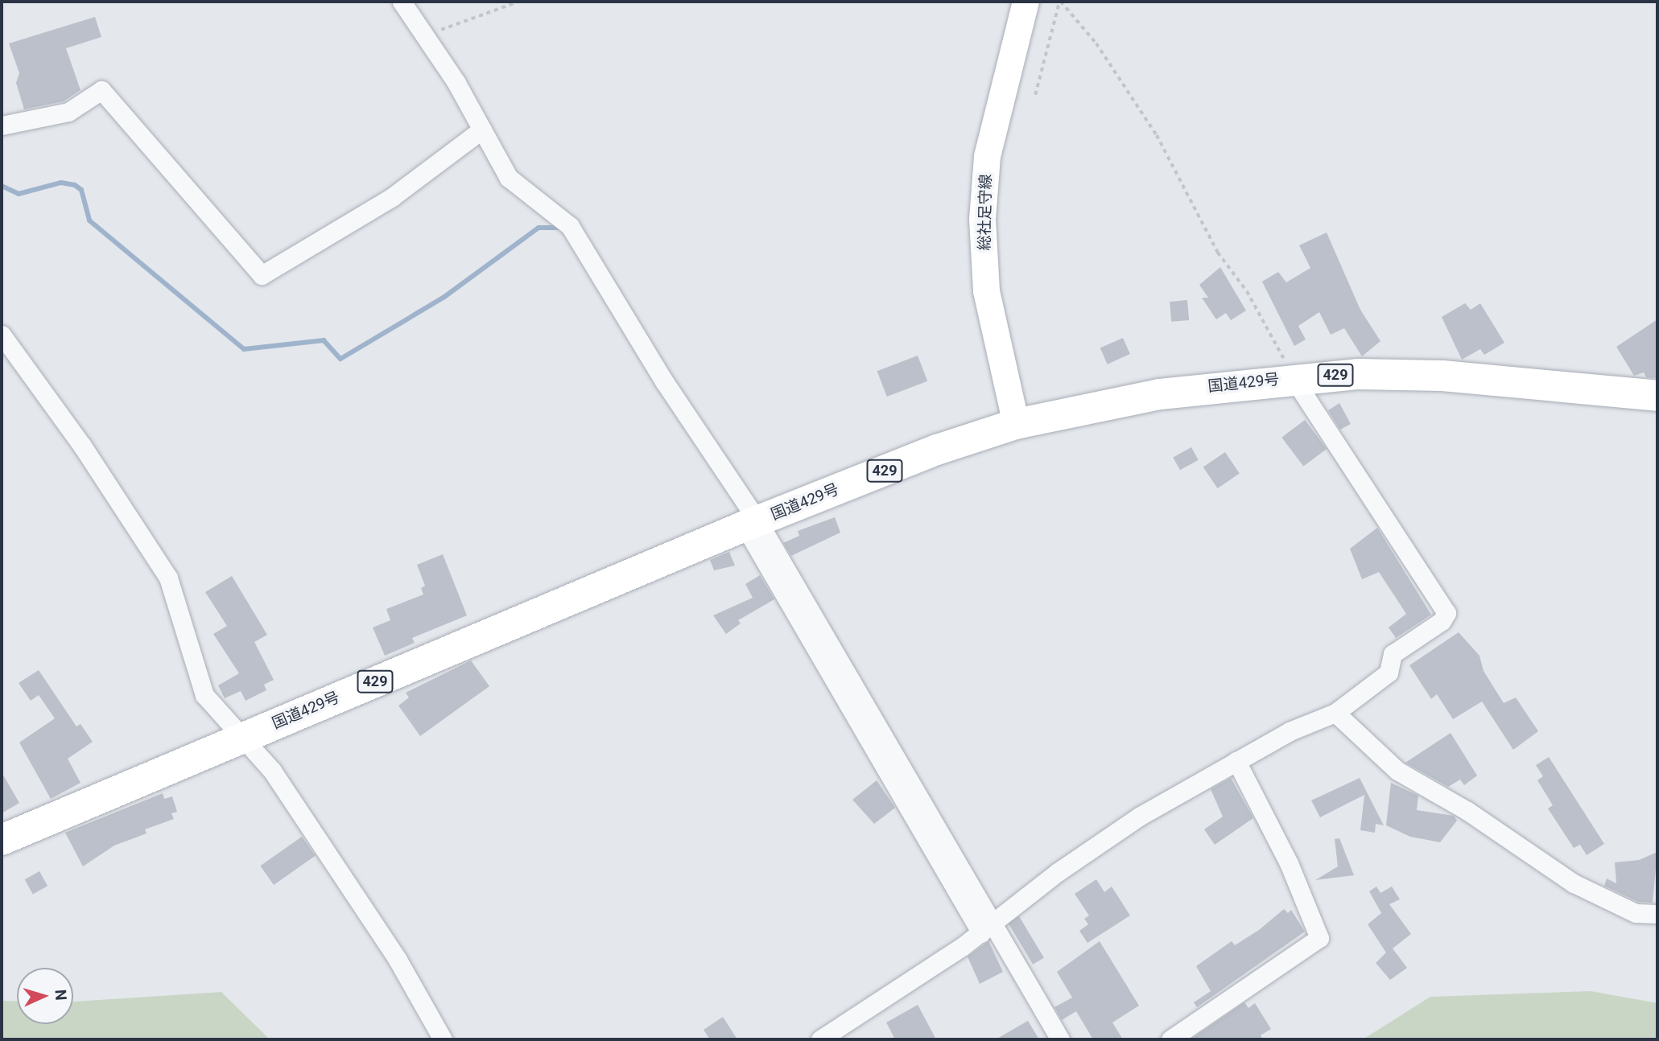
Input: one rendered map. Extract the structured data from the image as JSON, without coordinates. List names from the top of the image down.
{
  "streets": {
    "highway": ["429", "国道429号"],
    "main road": ["総社足守線"]
  },
  "crossings": [
    ["総社足守線", "国道429号"]
  ],
  "north": "right"
}
